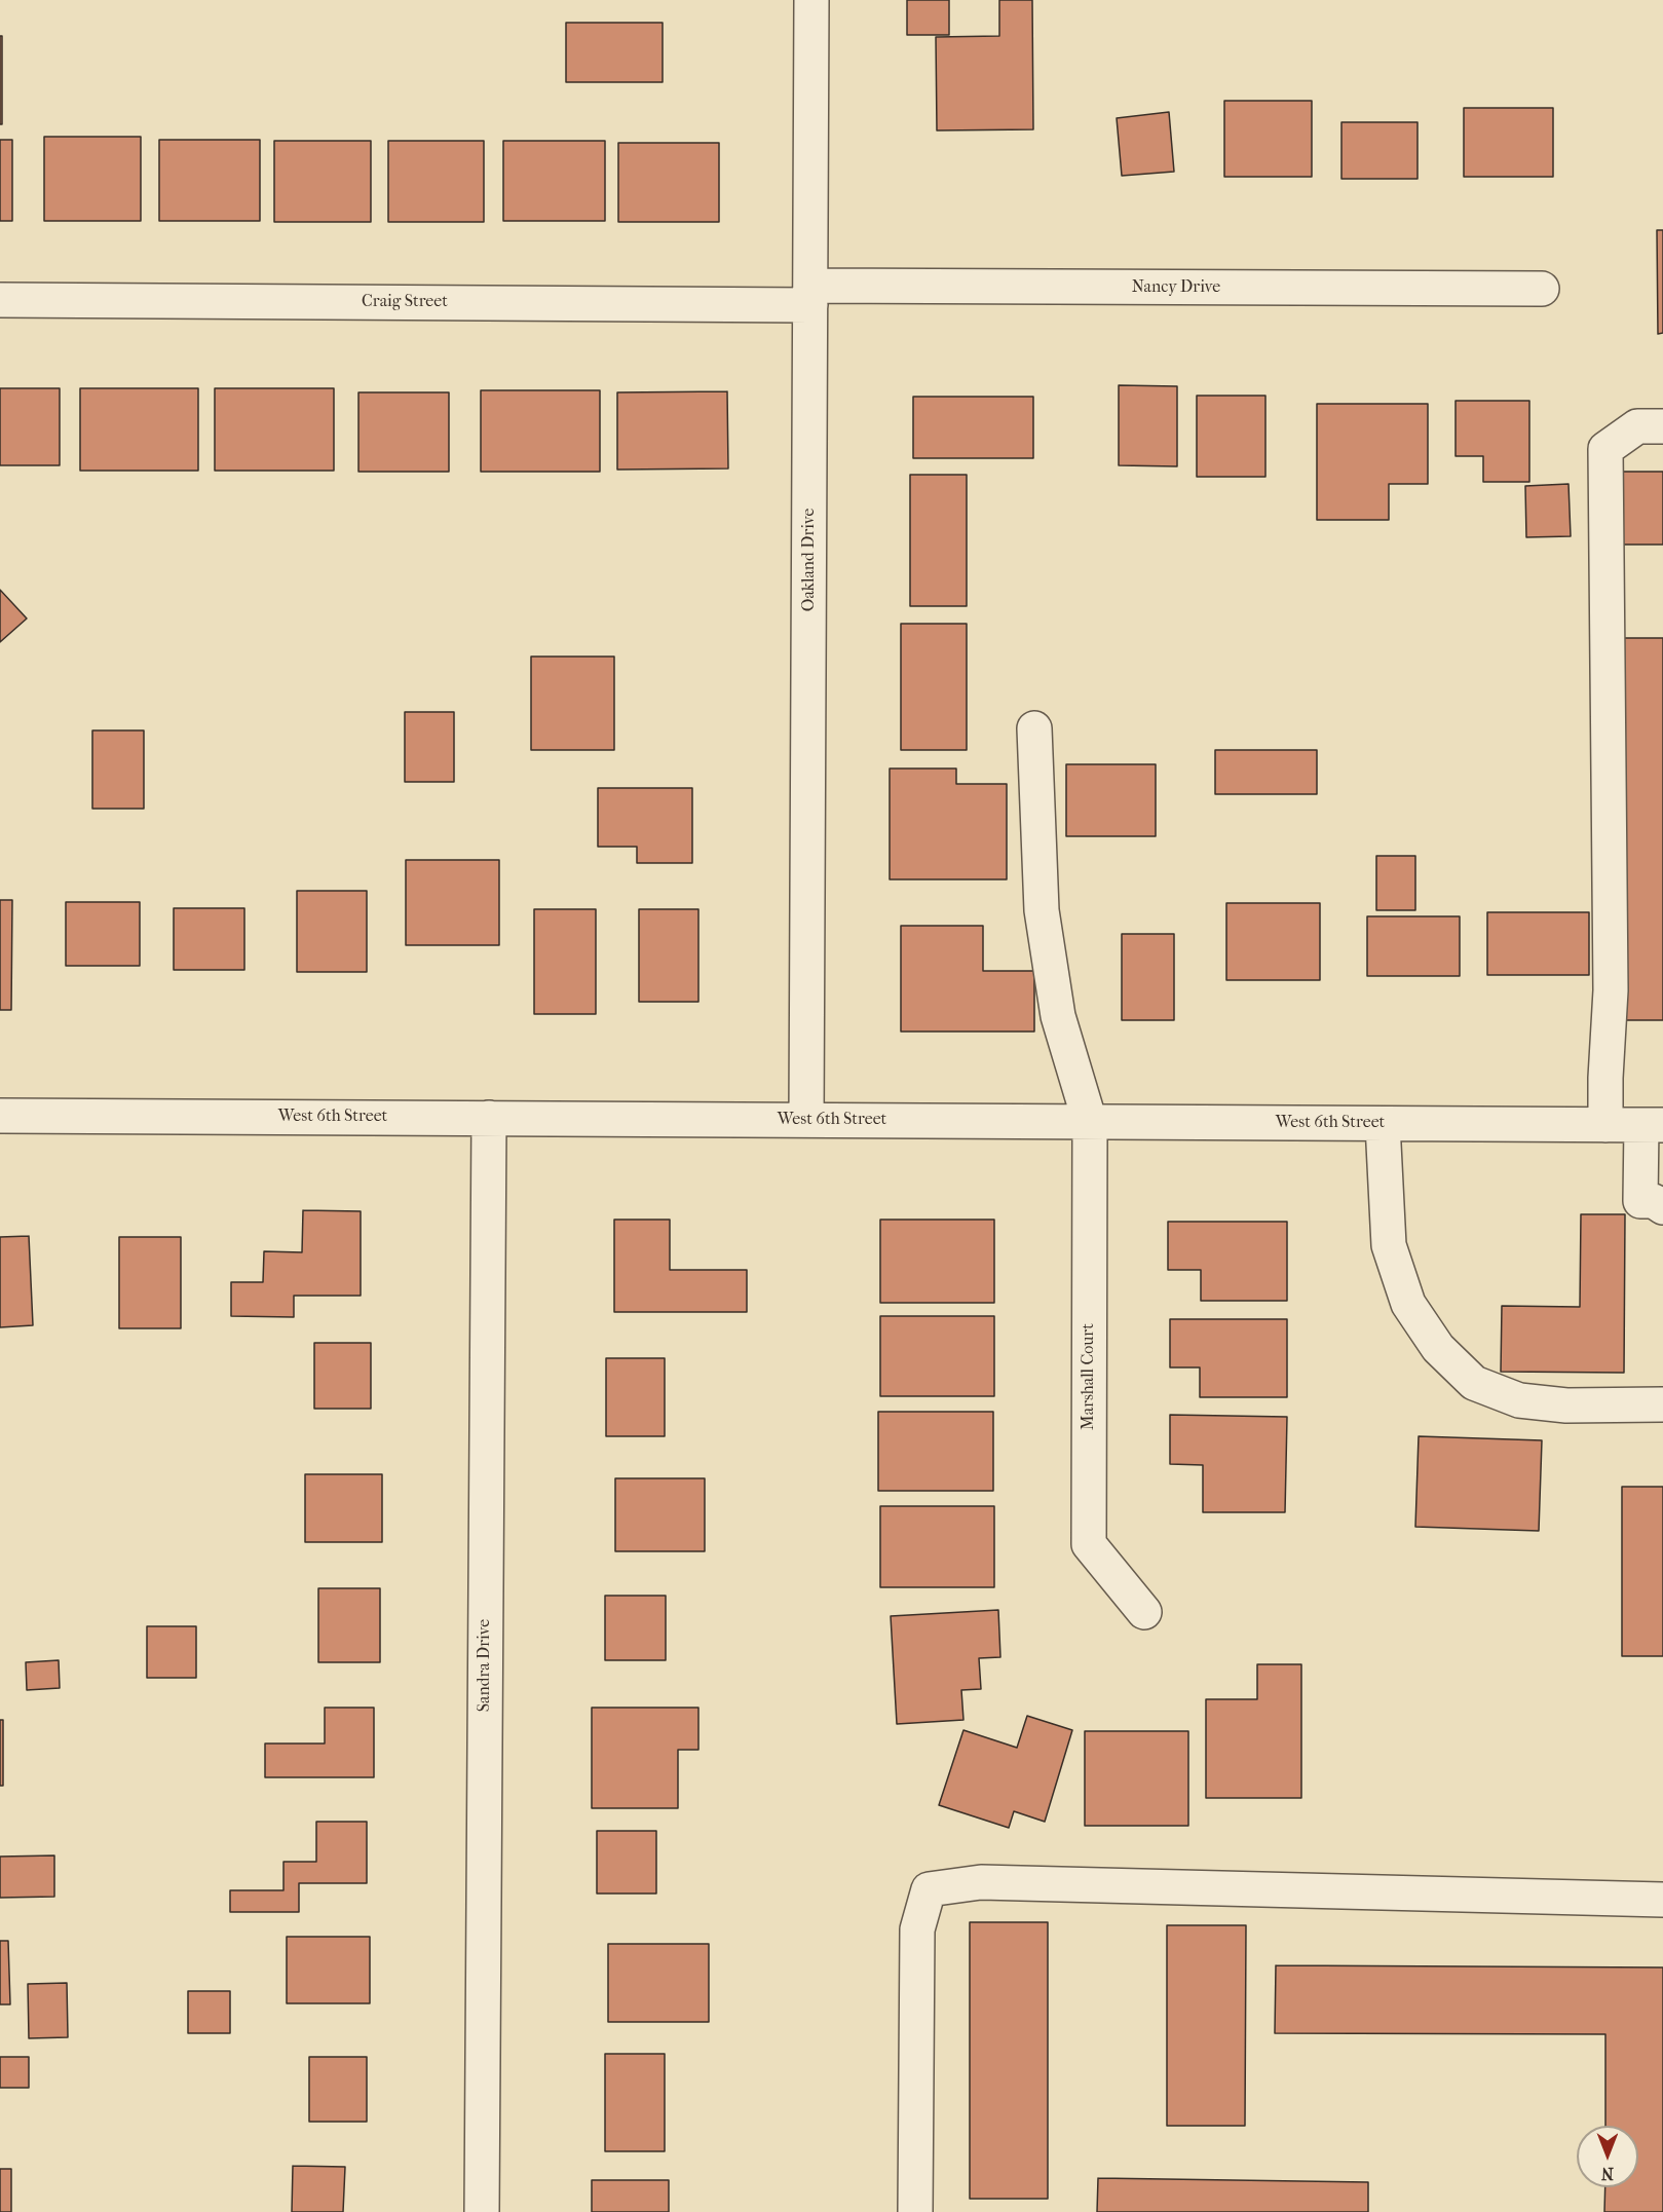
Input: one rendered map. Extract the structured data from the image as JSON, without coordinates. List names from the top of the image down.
{
  "streets": {
    "street": [
      "Nancy Drive",
      "Craig Street",
      "Oakland Drive",
      "West 6th Street",
      "Marshall Court",
      "Sandra Drive"
    ]
  },
  "crossings": [
    ["Nancy Drive", "Craig Street"],
    ["Nancy Drive", "Oakland Drive"],
    ["Craig Street", "Oakland Drive"],
    ["Oakland Drive", "West 6th Street"],
    ["West 6th Street", "Marshall Court"],
    ["West 6th Street", "Sandra Drive"]
  ],
  "north": "bottom"
}
